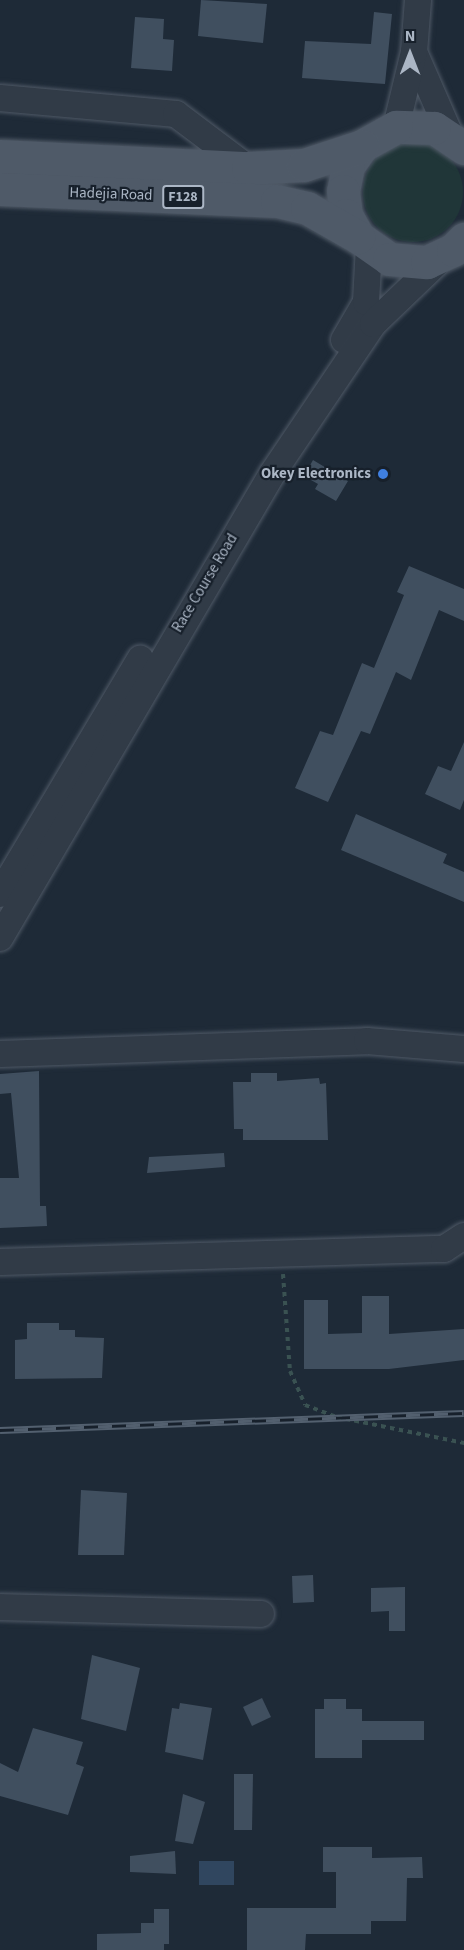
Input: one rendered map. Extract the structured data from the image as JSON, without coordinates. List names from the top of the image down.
{
  "streets": {
    "main road": ["Hadejia Road", "F128"],
    "street": ["Race Course Road"]
  },
  "crossings": [
    ["Hadejia Road", "F128"],
    ["Hadejia Road", "Race Course Road"],
    ["F128", "Race Course Road"]
  ],
  "places": ["Okey Electronics"],
  "north": "top"
}
